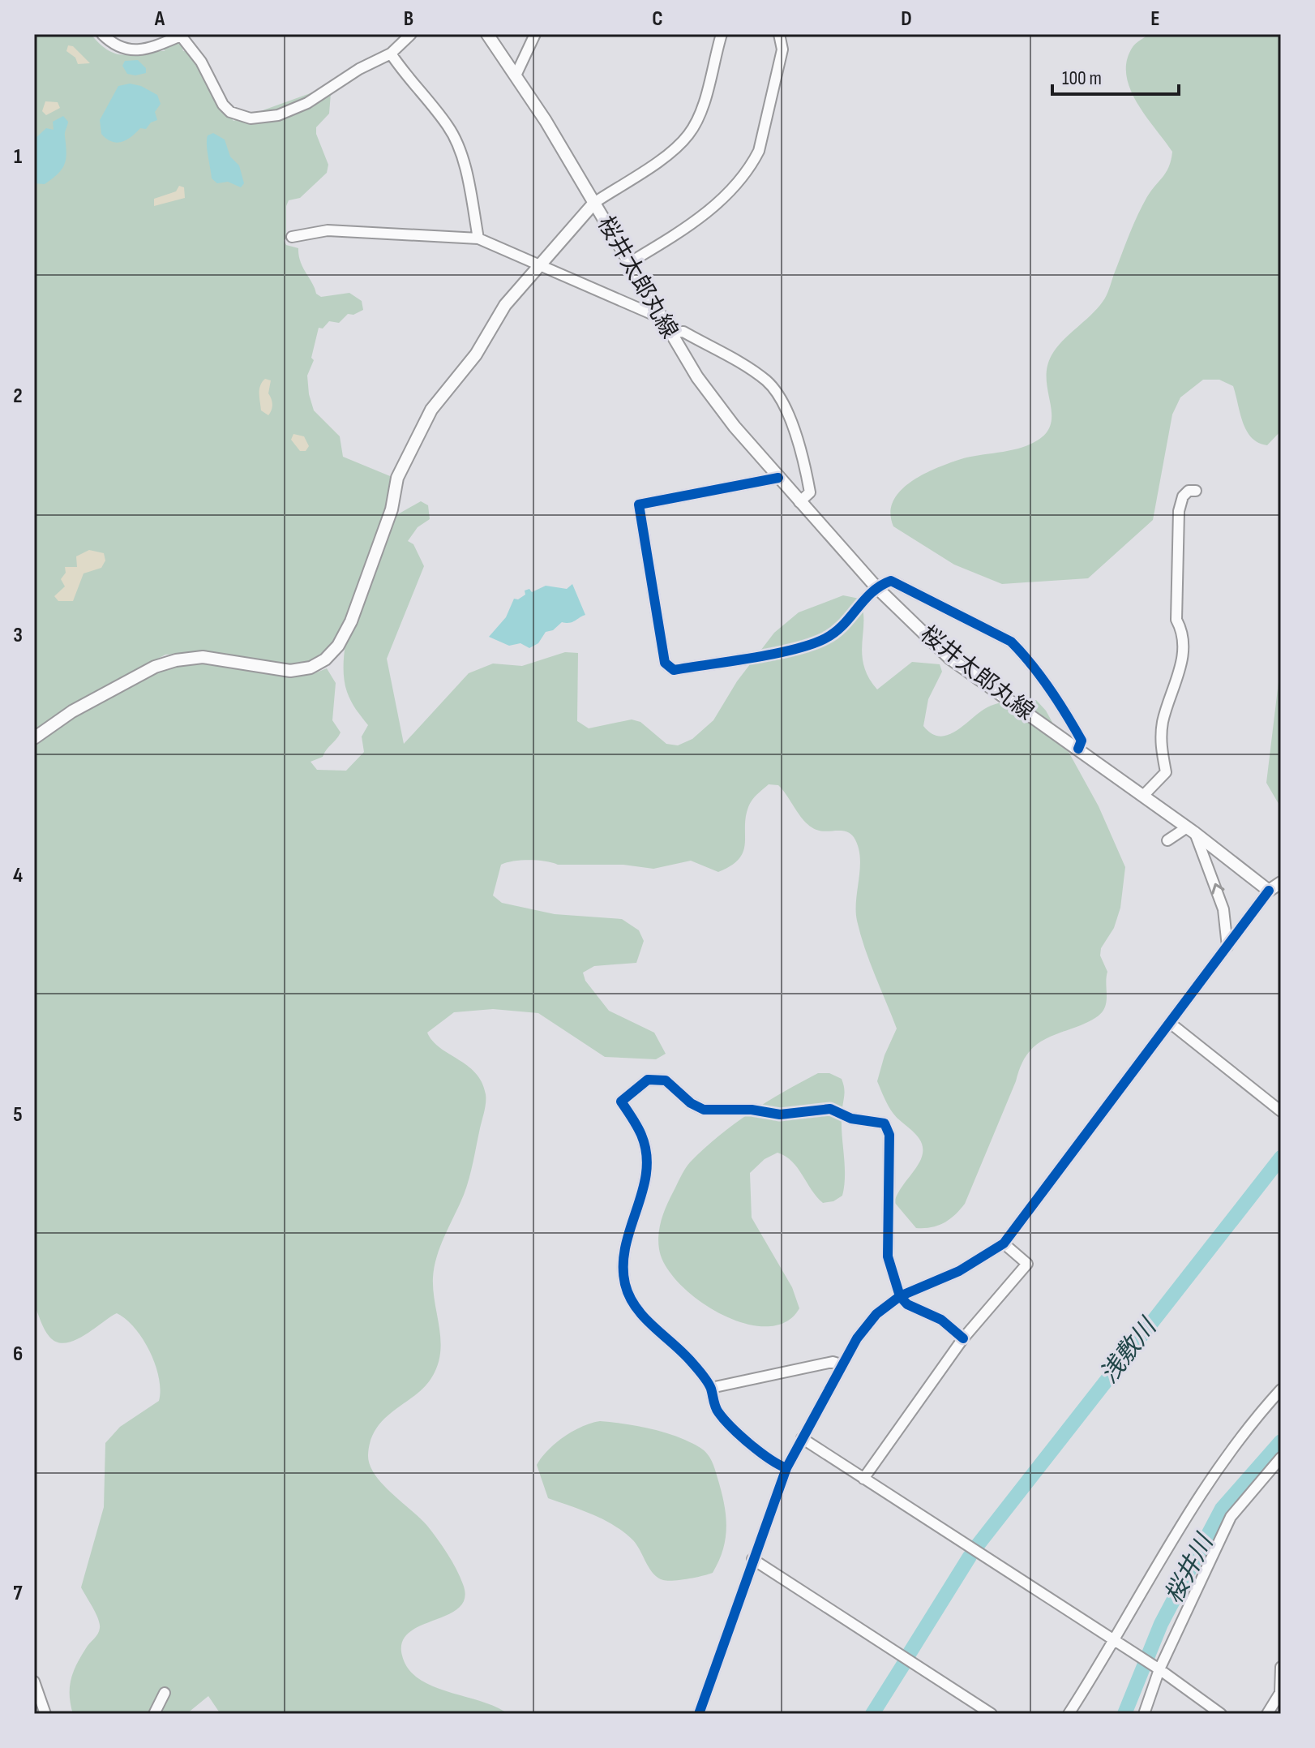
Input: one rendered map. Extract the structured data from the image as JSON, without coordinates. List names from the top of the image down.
{
  "streets": {
    "main road": ["桜井太郎丸線"]
  },
  "water": ["浅敷川", "桜井川"],
  "scale_bar": "100 m",
  "grid": {
    "columns": [
      "A",
      "B",
      "C",
      "D",
      "E"
    ],
    "rows": [
      "1",
      "2",
      "3",
      "4",
      "5",
      "6",
      "7"
    ]
  }
}
